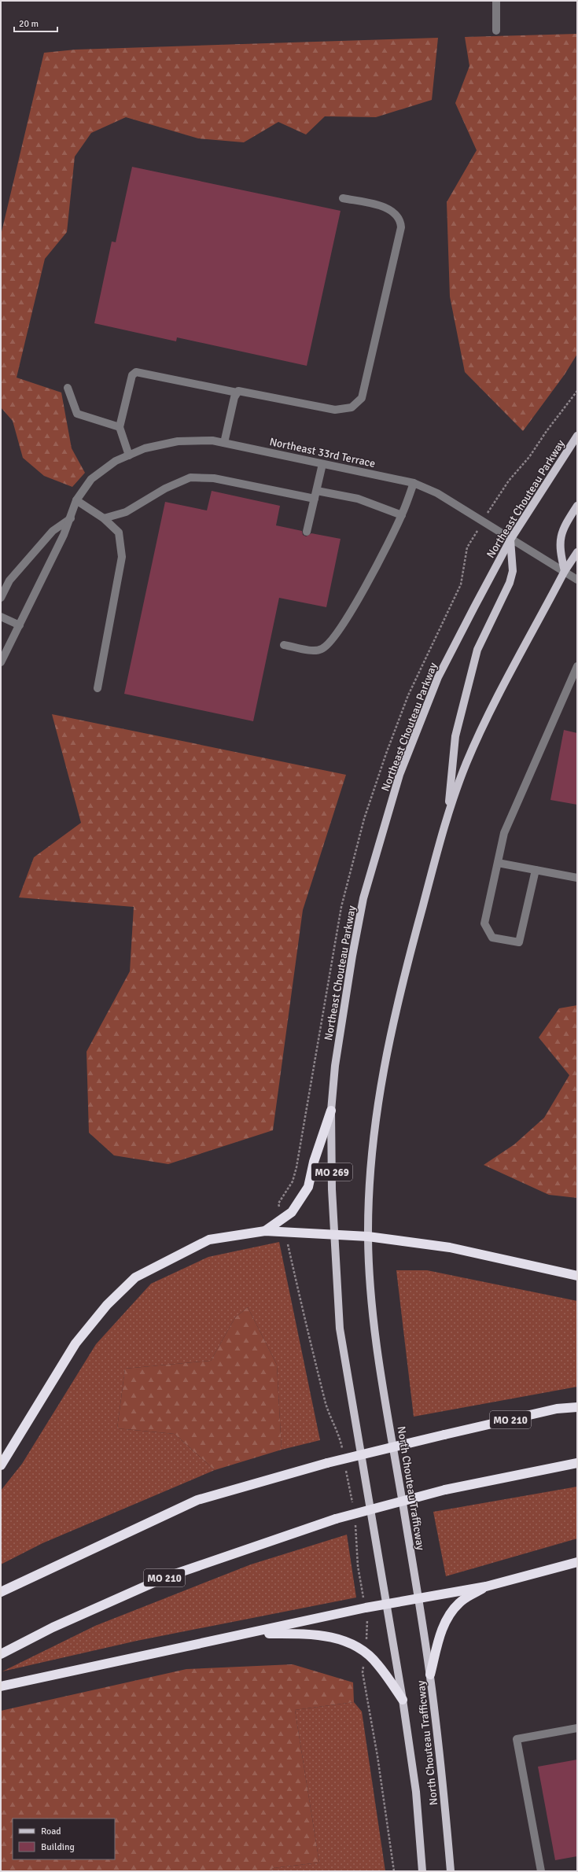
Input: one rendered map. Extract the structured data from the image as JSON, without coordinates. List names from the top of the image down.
{
  "streets": {
    "highway": ["MO 210"],
    "main road": ["Northeast Chouteau Parkway", "MO 269", "North Chouteau Trafficway"],
    "street": ["Northeast 33rd Terrace"]
  },
  "crossings": [
    ["Northeast 33rd Terrace", "Northeast Chouteau Parkway"],
    ["Northeast Chouteau Parkway", "North Chouteau Trafficway"]
  ],
  "legend": ["Road", "Building"],
  "scale_bar": "20 m"
}
